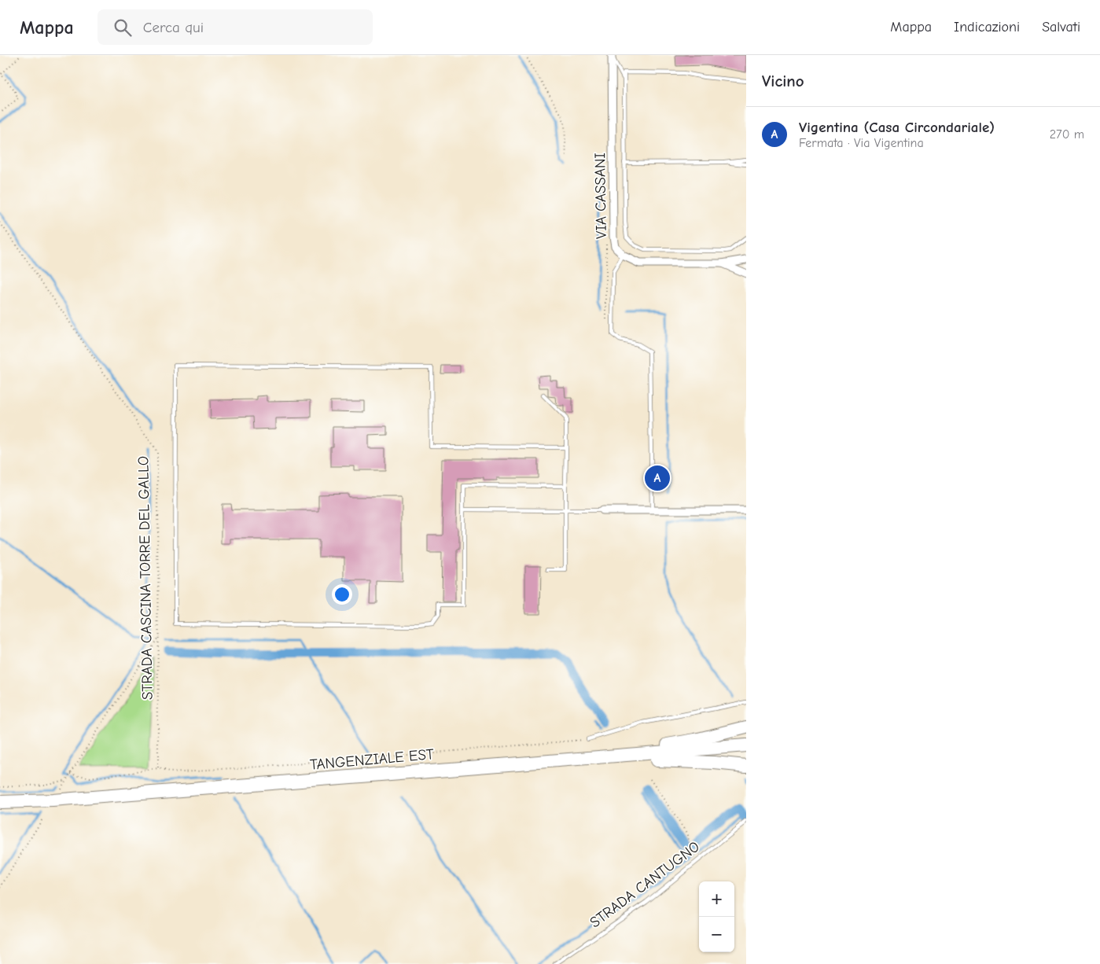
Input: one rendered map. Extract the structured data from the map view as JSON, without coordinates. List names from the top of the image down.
{
  "streets": {
    "highway": ["TANGENZIALE EST"],
    "street": ["VIA CASSANI"],
    "lane": ["STRADA CANTUGNO"],
    "path": ["STRADA CASCINA TORRE DEL GALLO"]
  },
  "page": {
    "header": "Mappa",
    "search": "Cerca qui",
    "nav": ["Mappa", "Indicazioni", "Salvati"],
    "heading": "Vicino",
    "list": [
      {
        "mark": "A",
        "name": "Vigentina (Casa Circondariale)",
        "note": "Fermata · Via Vigentina",
        "value": "270 m"
      }
    ],
    "pins": "A",
    "map_buttons": ["+", "−"]
  }
}
